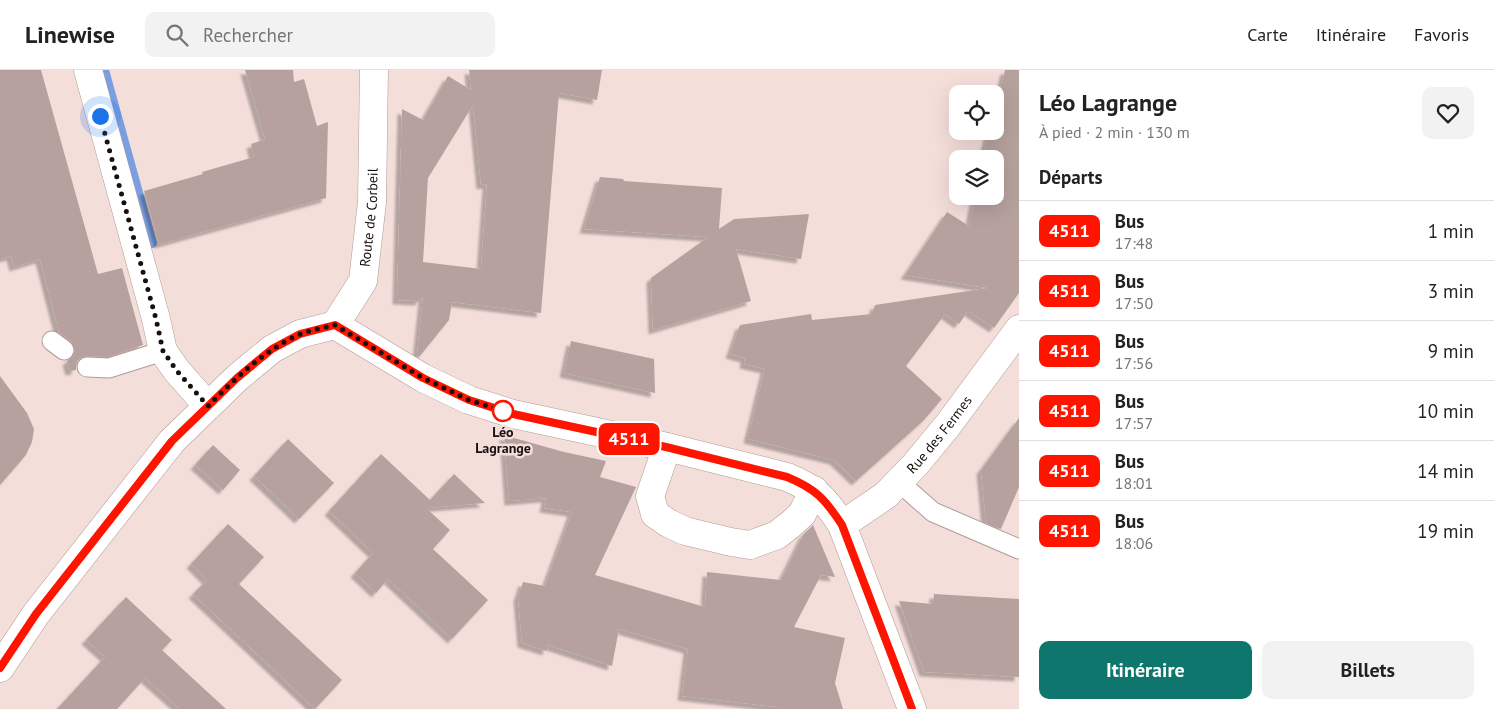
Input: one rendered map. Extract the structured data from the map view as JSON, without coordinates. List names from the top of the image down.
{
  "streets": {
    "street": ["Route de Corbeil", "Rue des Fermes"]
  },
  "places": ["Léo Lagrange"],
  "lines": ["bus line 4511"],
  "page": {
    "header": "Linewise",
    "search": "Rechercher",
    "nav": ["Carte", "Itinéraire", "Favoris"],
    "on_map": "4511",
    "heading": [
      ["Léo Lagrange", "À pied · 2 min · 130 m"],
      "Départs"
    ],
    "list": [
      {
        "mark": "4511",
        "name": "Bus",
        "note": "17:48",
        "value": "1 min"
      },
      {
        "mark": "4511",
        "name": "Bus",
        "note": "17:50",
        "value": "3 min"
      },
      {
        "mark": "4511",
        "name": "Bus",
        "note": "17:56",
        "value": "9 min"
      },
      {
        "mark": "4511",
        "name": "Bus",
        "note": "17:57",
        "value": "10 min"
      },
      {
        "mark": "4511",
        "name": "Bus",
        "note": "18:01",
        "value": "14 min"
      },
      {
        "mark": "4511",
        "name": "Bus",
        "note": "18:06",
        "value": "19 min"
      }
    ],
    "buttons": ["Itinéraire", "Billets"]
  }
}
